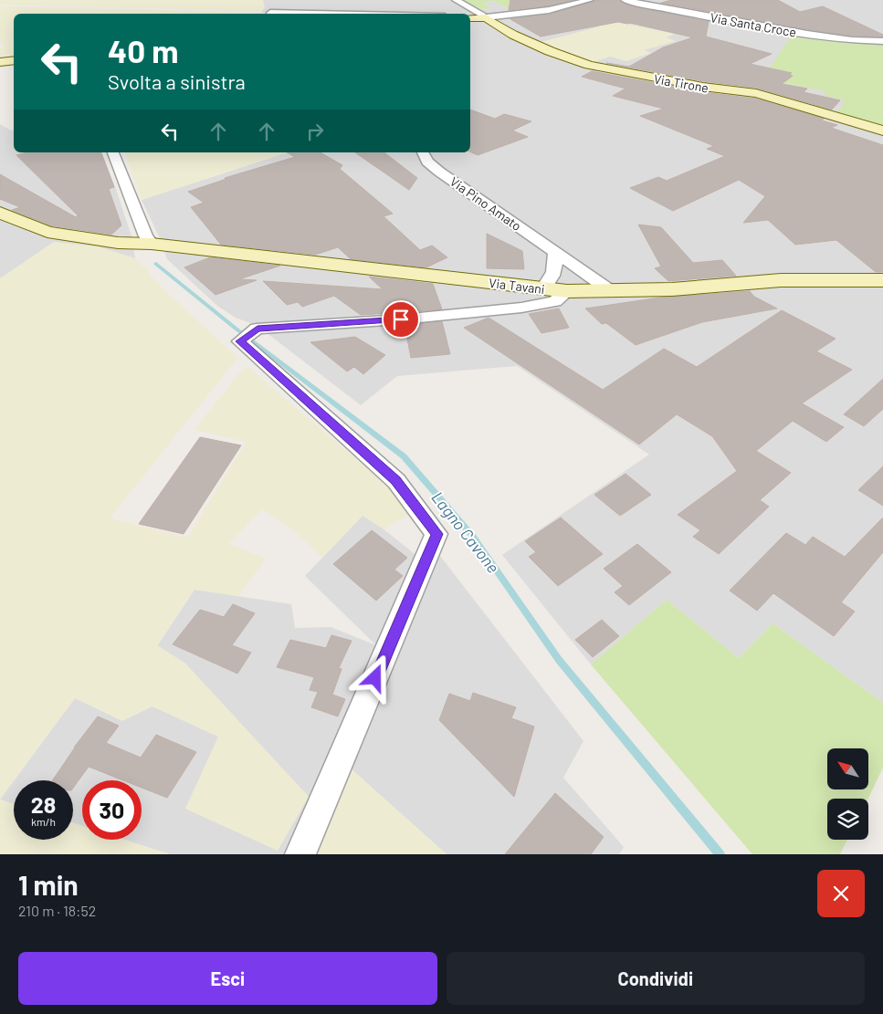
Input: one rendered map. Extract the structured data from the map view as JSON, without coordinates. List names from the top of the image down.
{
  "streets": {
    "street": [
      "Via Santa Croce",
      "Via Tirone",
      "Via Pino Amato",
      "Via Tavani"
    ]
  },
  "crossings": [
    ["Via Pino Amato", "Via Tavani"]
  ],
  "water": ["Lagno Cavone"],
  "north": "top left",
  "page": {
    "turn": ["40 m", "Svolta a sinistra"],
    "speed": "28 km/h",
    "limit": "30",
    "heading": ["1 min", "210 m · 18:52"],
    "buttons": ["Esci", "Condividi"]
  }
}
